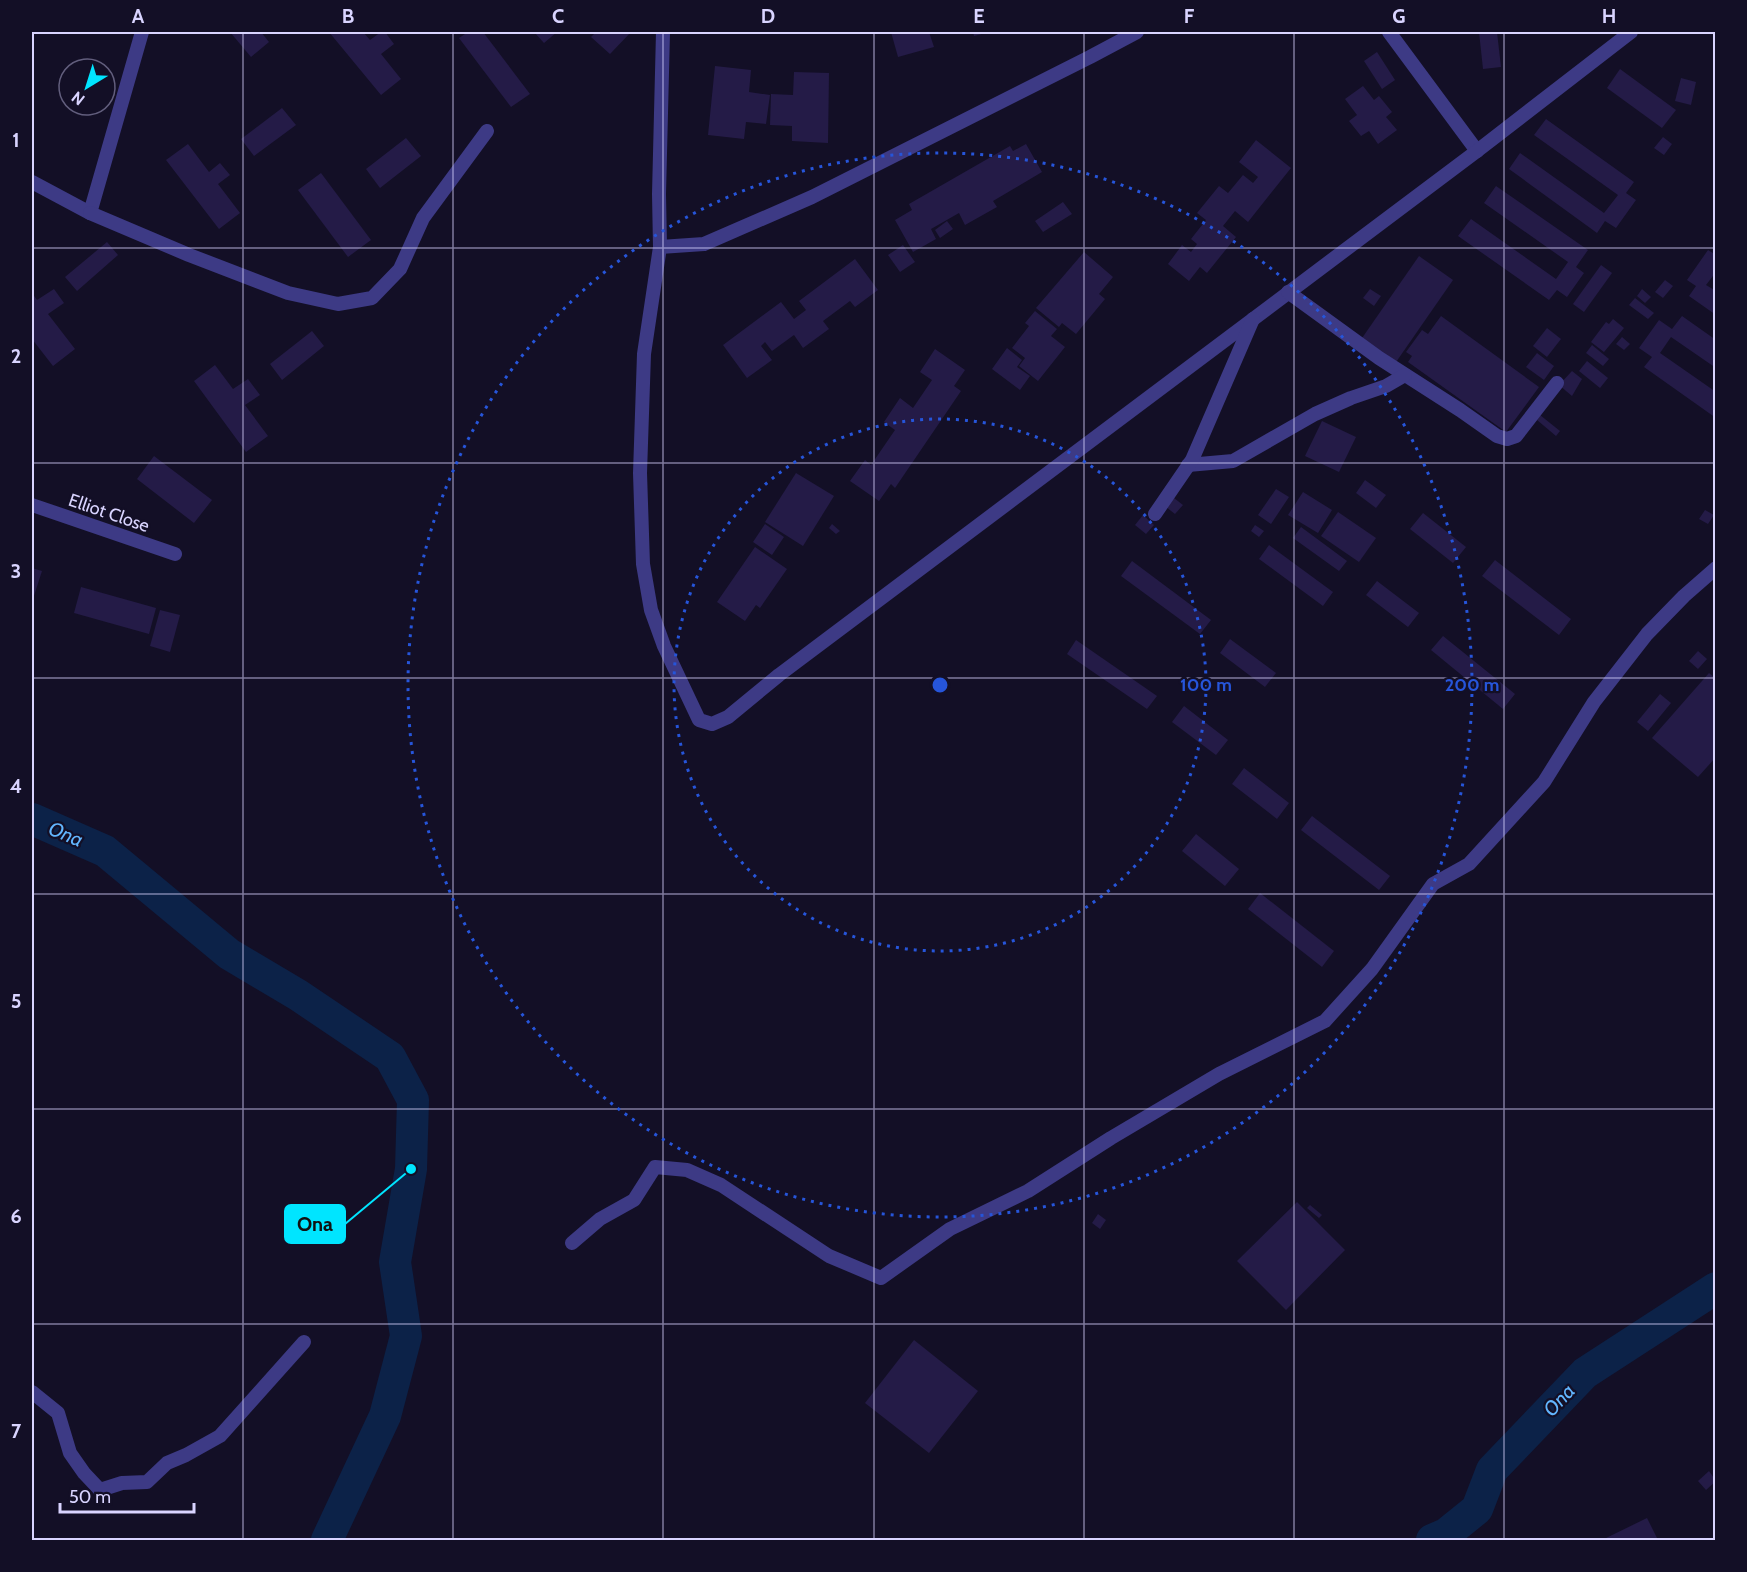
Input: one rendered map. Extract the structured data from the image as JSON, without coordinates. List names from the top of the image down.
{
  "streets": {
    "street": ["Elliot Close"]
  },
  "water": ["Ona"],
  "places": ["Ona"],
  "scale_bar": "50 m",
  "north": "bottom left",
  "grid": {
    "columns": [
      "A",
      "B",
      "C",
      "D",
      "E",
      "F",
      "G",
      "H"
    ],
    "rows": [
      "1",
      "2",
      "3",
      "4",
      "5",
      "6",
      "7"
    ]
  },
  "rings": ["100 m", "200 m"]
}
